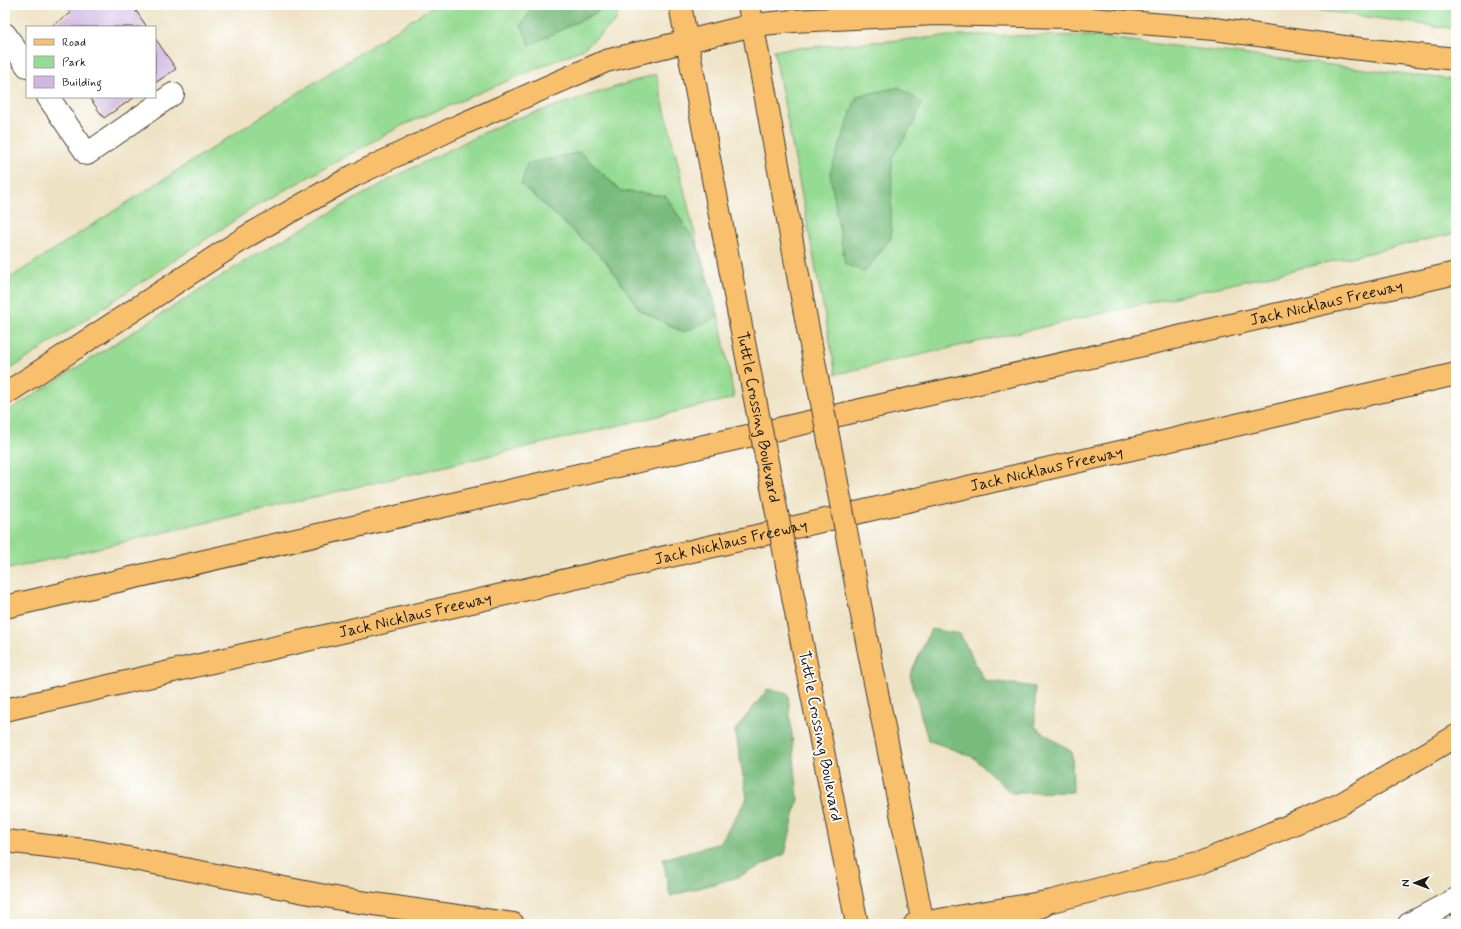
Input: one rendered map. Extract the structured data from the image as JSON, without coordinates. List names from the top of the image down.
{
  "streets": {
    "main road": ["Jack Nicklaus Freeway", "Tuttle Crossing Boulevard"]
  },
  "legend": ["Road", "Park", "Building"],
  "north": "left"
}
